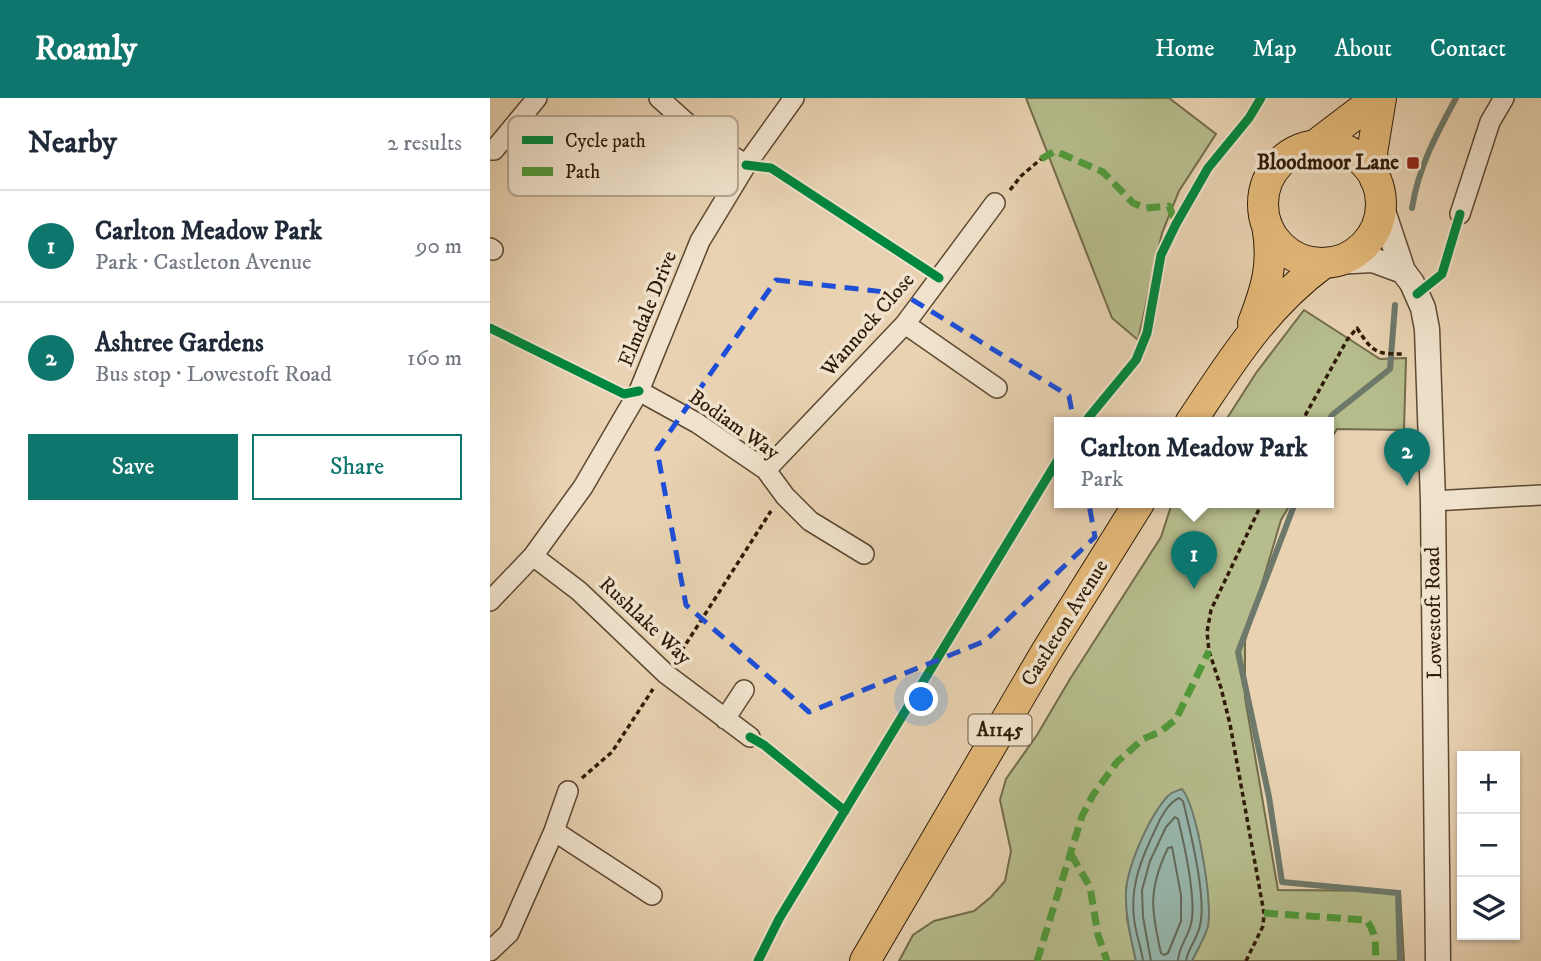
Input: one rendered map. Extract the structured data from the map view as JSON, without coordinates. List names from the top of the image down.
{
  "streets": {
    "main road": ["Castleton Avenue", "A1145"],
    "street": [
      "Elmdale Drive",
      "Wannock Close",
      "Bodiam Way",
      "Lowestoft Road",
      "Rushlake Way"
    ]
  },
  "crossings": [
    ["Elmdale Drive", "Bodiam Way"],
    ["Elmdale Drive", "Rushlake Way"],
    ["Wannock Close", "Bodiam Way"]
  ],
  "places": {
    "transit": ["Bloodmoor Lane"]
  },
  "legend": ["Cycle path", "Path"],
  "page": {
    "header": "Roamly",
    "nav": [
      "Home",
      "Map",
      "About",
      "Contact"
    ],
    "heading": ["Nearby", "2 results"],
    "list": [
      {
        "mark": "1",
        "name": "Carlton Meadow Park",
        "note": "Park · Castleton Avenue",
        "value": "90 m"
      },
      {
        "mark": "2",
        "name": "Ashtree Gardens",
        "note": "Bus stop · Lowestoft Road",
        "value": "160 m"
      }
    ],
    "buttons": ["Save", "Share"],
    "popup": ["Carlton Meadow Park", "Park"],
    "pins": ["2", "1"],
    "map_buttons": ["+", "−"]
  }
}
